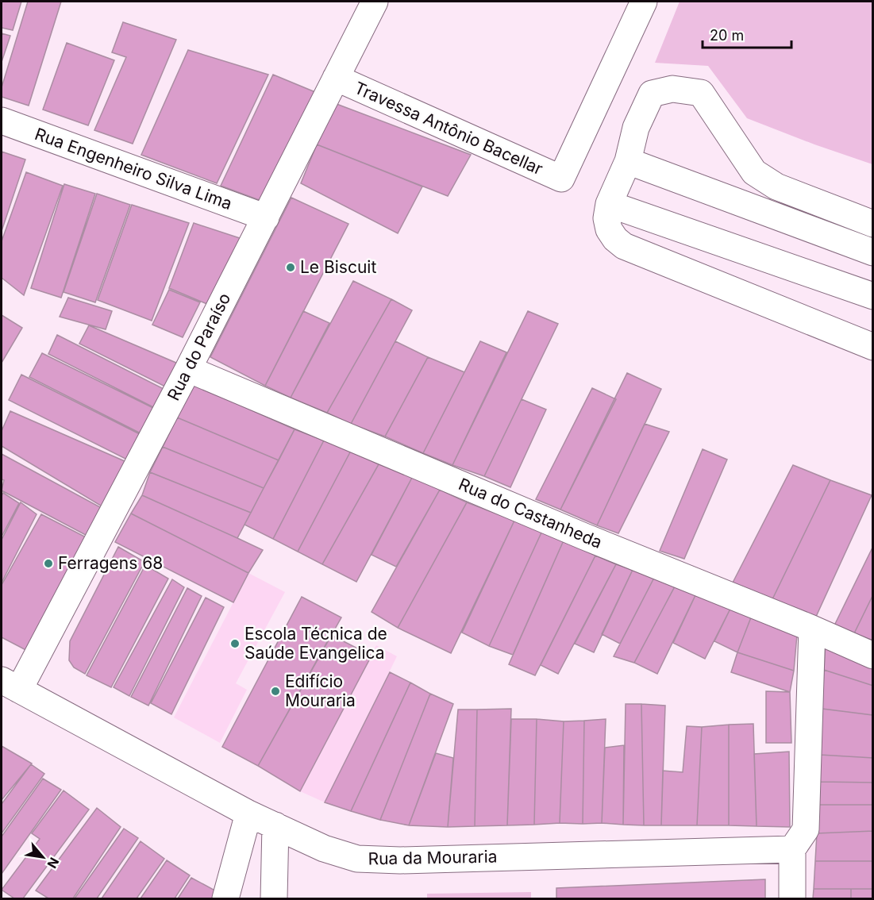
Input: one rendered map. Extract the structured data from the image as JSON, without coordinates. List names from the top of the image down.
{
  "streets": {
    "street": [
      "Travessa Antônio Bacellar",
      "Rua Engenheiro Silva Lima",
      "Rua do Paraíso",
      "Rua do Castanheda",
      "Rua da Mouraria"
    ]
  },
  "crossings": [
    ["Travessa Antônio Bacellar", "Rua do Paraíso"],
    ["Rua Engenheiro Silva Lima", "Rua do Paraíso"],
    ["Rua do Paraíso", "Rua do Castanheda"],
    ["Rua do Paraíso", "Rua da Mouraria"]
  ],
  "places": [
    "Le Biscuit",
    "Ferragens 68",
    "Escola Técnica de Saúde Evangelica",
    "Edifício Mouraria"
  ],
  "scale_bar": "20 m",
  "north": "bottom right"
}
